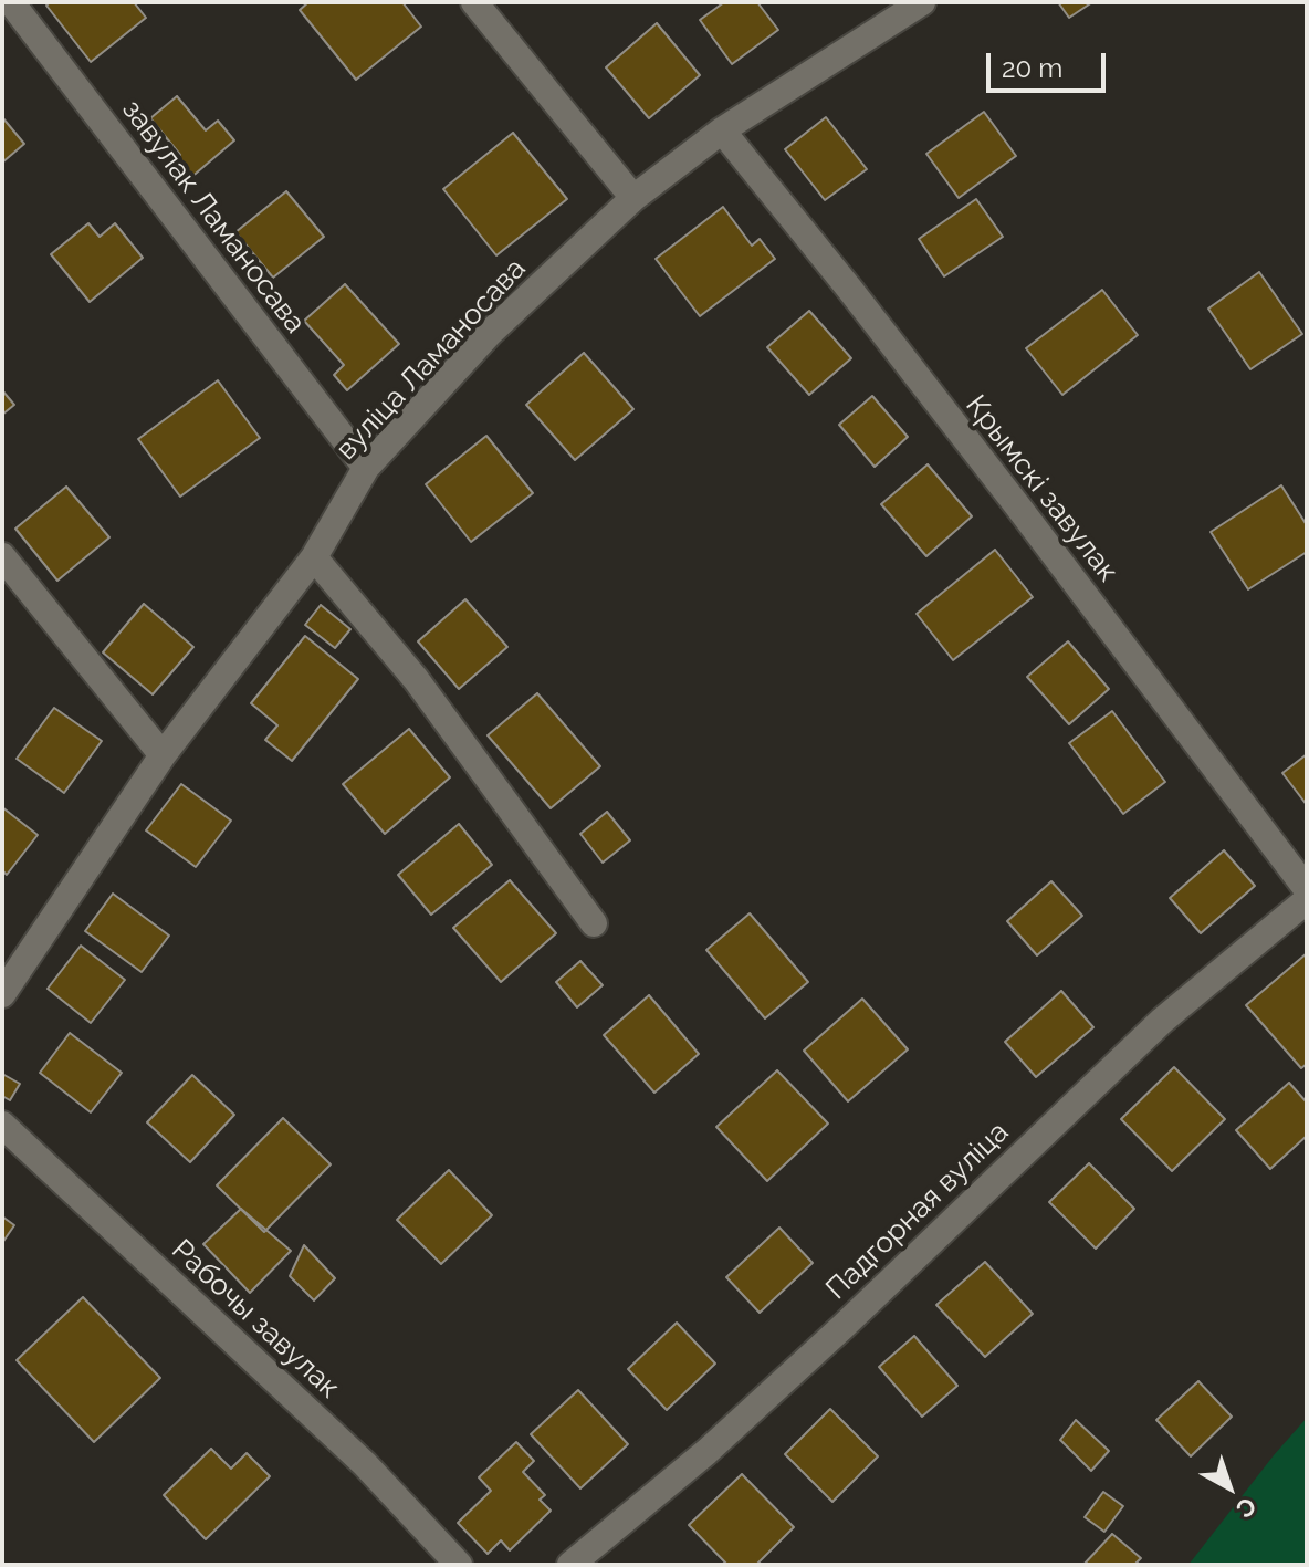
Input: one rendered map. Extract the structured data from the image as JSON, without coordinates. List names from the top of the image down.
{
  "streets": {
    "street": [
      "завулак Ламаносава",
      "вуліца Ламаносава",
      "Крымскі завулак",
      "Падгорная вуліца",
      "Рабочы завулак"
    ]
  },
  "crossings": [
    ["завулак Ламаносава", "вуліца Ламаносава"],
    ["вуліца Ламаносава", "Крымскі завулак"]
  ],
  "scale_bar": "20 m",
  "north": "bottom right"
}
